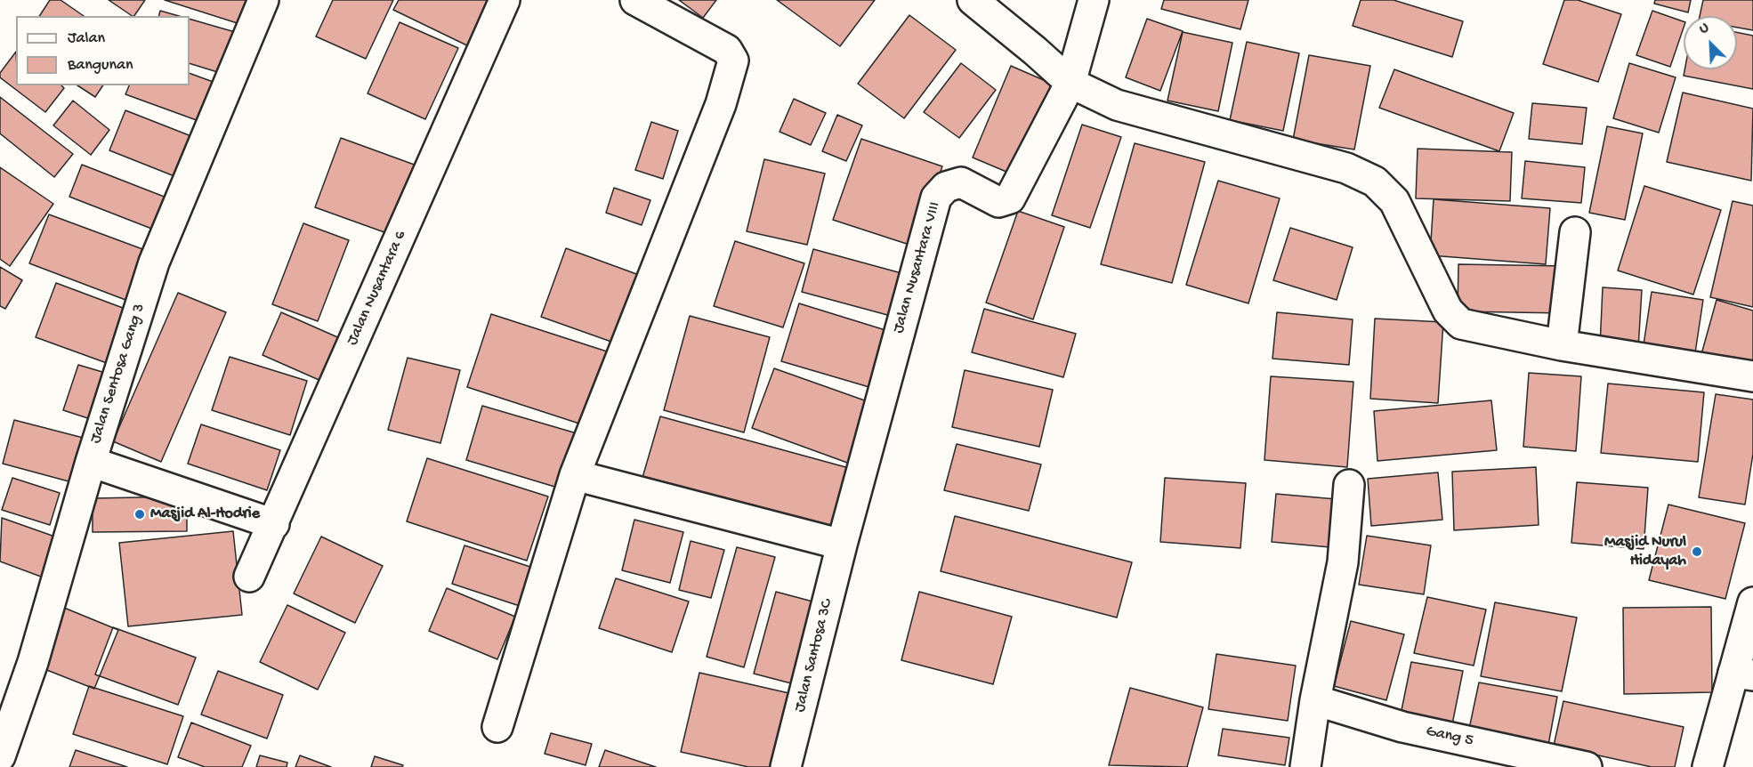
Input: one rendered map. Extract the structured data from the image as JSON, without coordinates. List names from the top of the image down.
{
  "streets": {
    "street": [
      "Jalan Nusantara VIII",
      "Jalan Nusantara 6",
      "Jalan Sentosa Gang 3",
      "Jalan Santosa 3C",
      "Gang 5"
    ]
  },
  "crossings": [
    ["Jalan Nusantara VIII", "Jalan Santosa 3C"]
  ],
  "places": ["Masjid Al-Hodrie", "Masjid Nurul Hidayah"],
  "legend": ["Jalan", "Bangunan"],
  "north": "top left"
}
